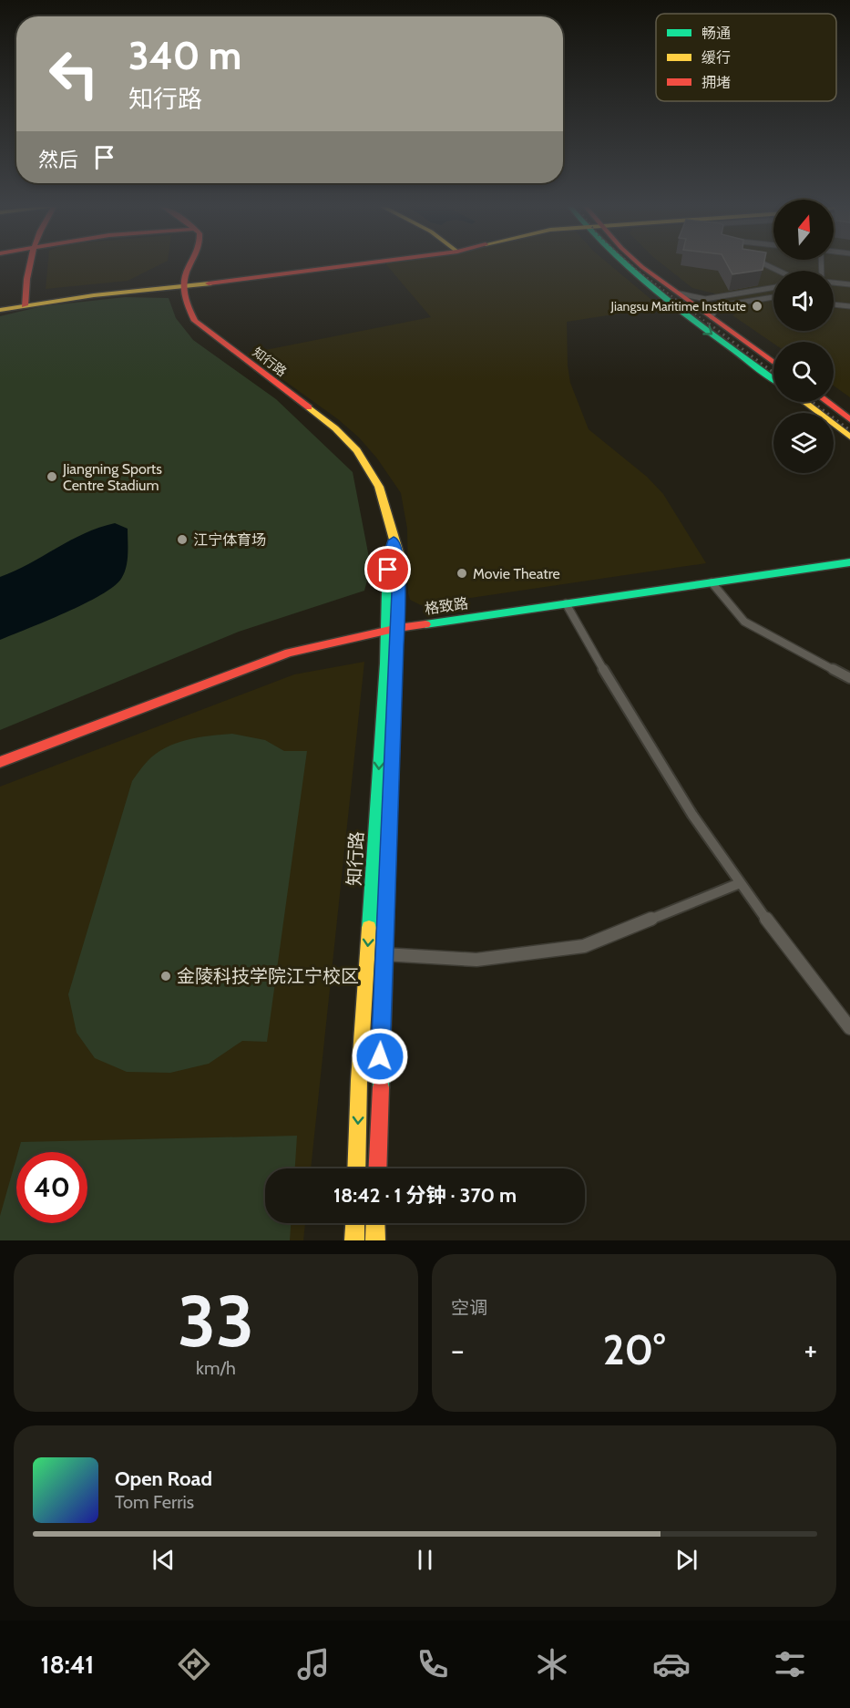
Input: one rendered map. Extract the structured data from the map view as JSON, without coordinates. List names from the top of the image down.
{
  "streets": {
    "street": ["知行路", "格致路"]
  },
  "crossings": [
    ["知行路", "格致路"]
  ],
  "places": [
    "Jiangsu Maritime Institute",
    "Jiangning Sports Centre Stadium",
    "江宁体育场",
    "Movie Theatre",
    "金陵科技学院江宁校区"
  ],
  "legend": ["畅通", "缓行", "拥堵"],
  "north": "top",
  "page": {
    "turn": ["340 m", "知行路"],
    "then": "然后",
    "limit": "40",
    "trip": "18:42 · 1 分钟 · 370 m",
    "tile": [
      ["33", "km/h"],
      "空调"
    ],
    "heat": ["−", "20°", "+"],
    "song": ["Open Road", "Tom Ferris"],
    "tabs": "18:41"
  }
}
